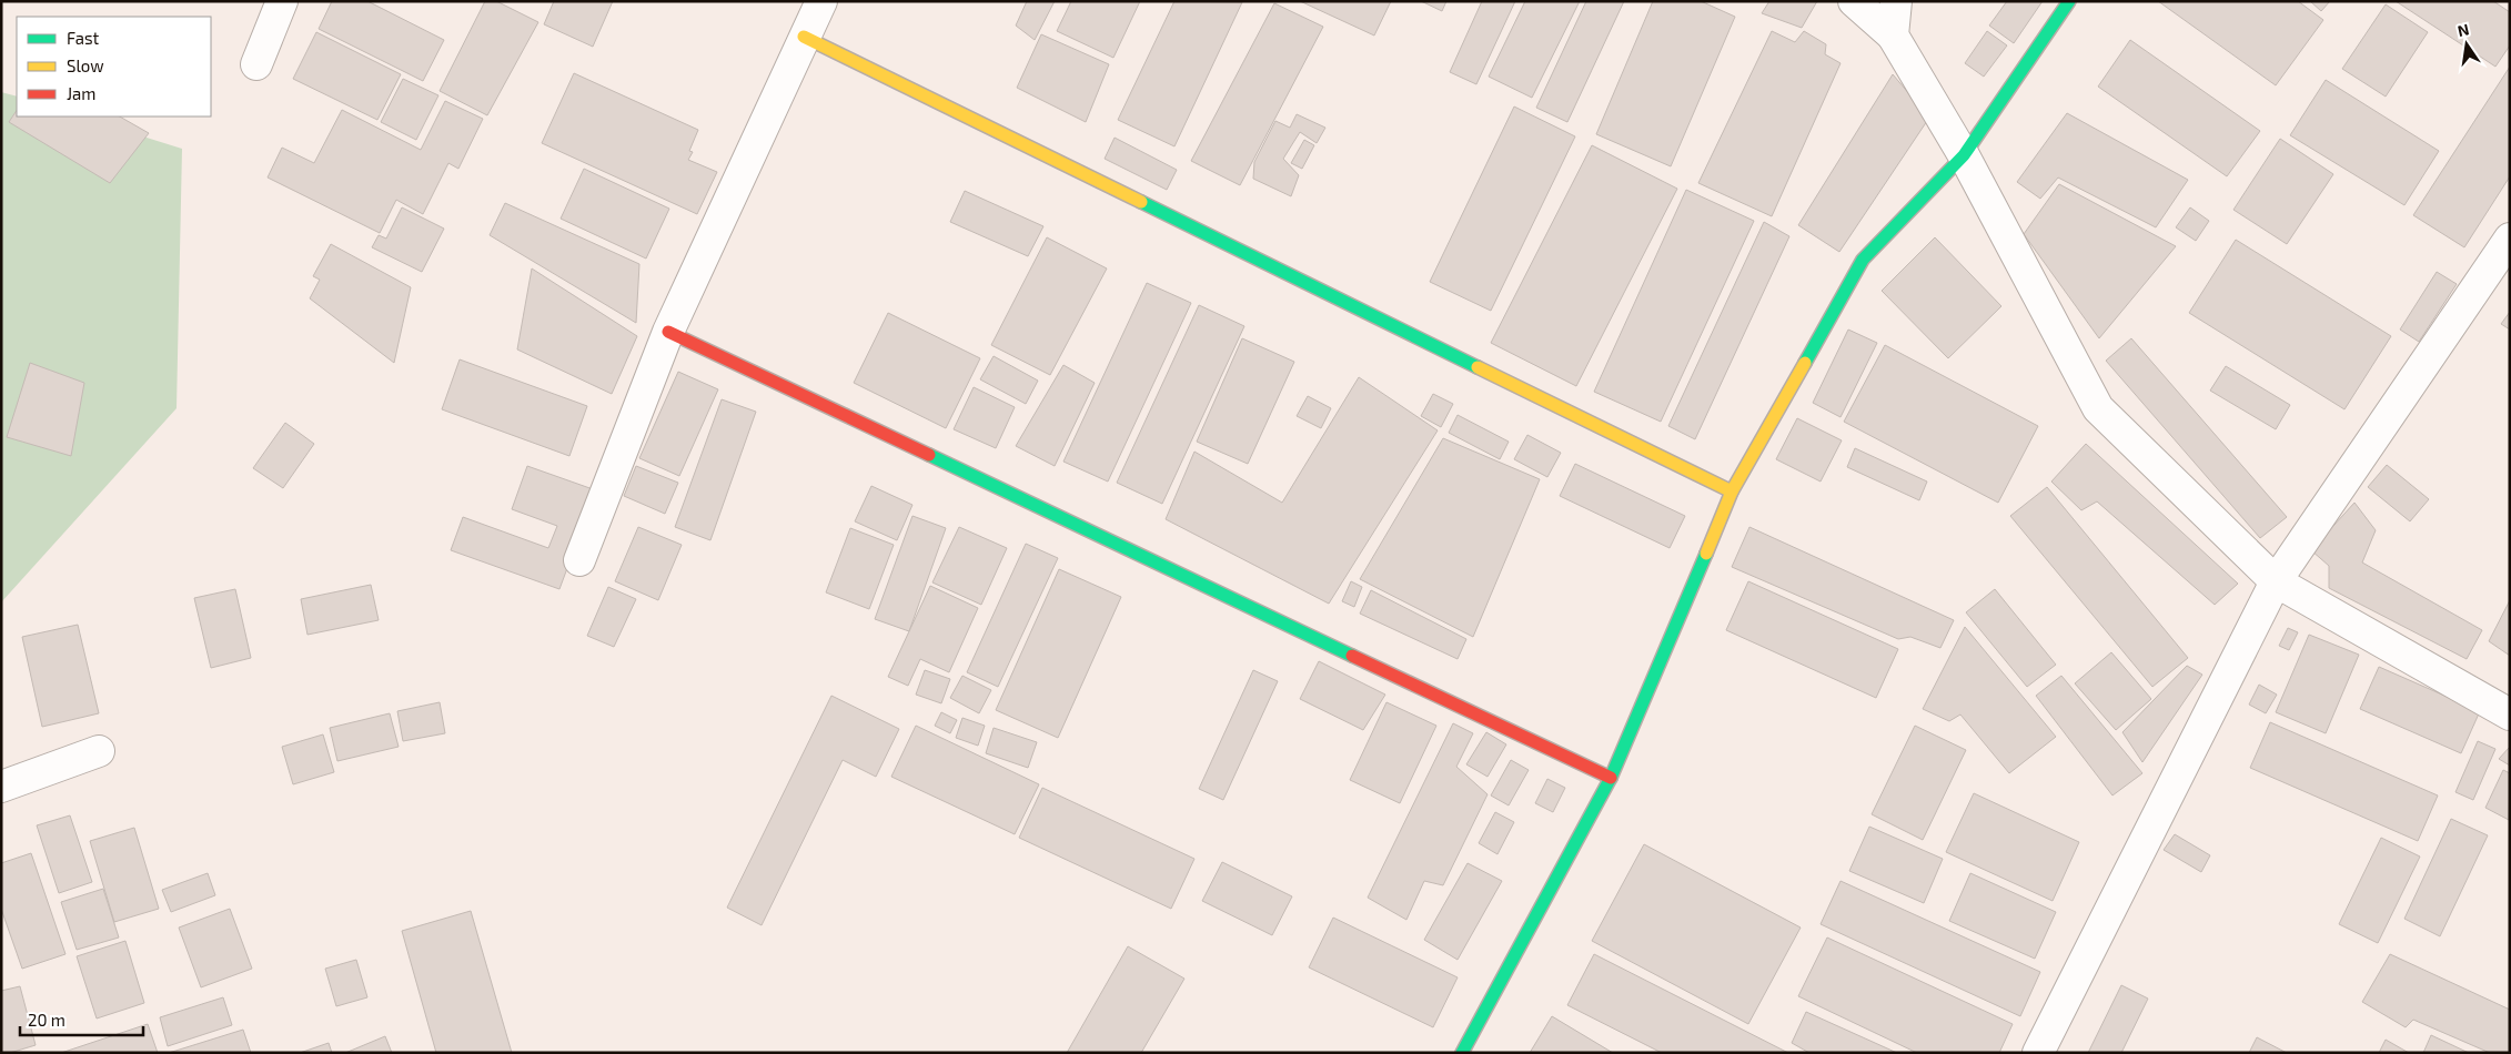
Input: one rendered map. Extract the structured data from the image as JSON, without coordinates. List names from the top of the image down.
{
  "legend": ["Fast", "Slow", "Jam"],
  "scale_bar": "20 m",
  "north": "top"
}
